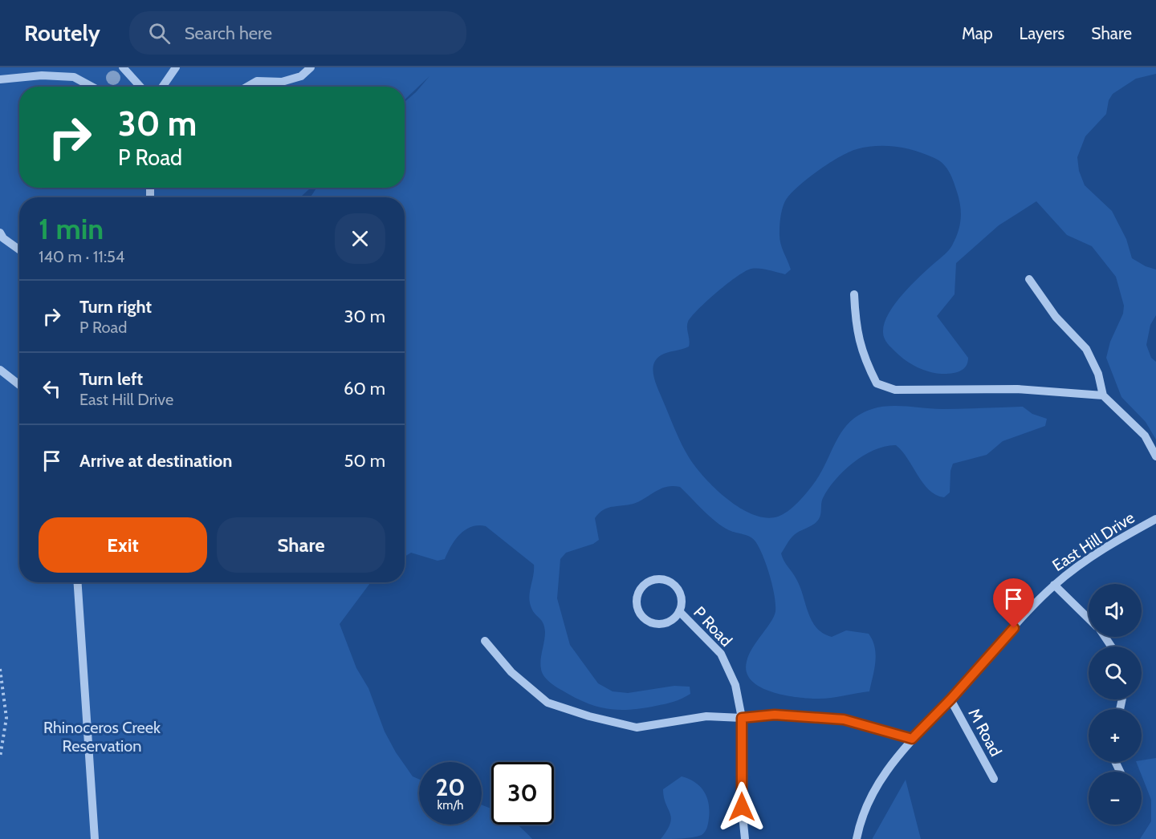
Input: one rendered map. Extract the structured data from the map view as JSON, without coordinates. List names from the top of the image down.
{
  "streets": {
    "street": ["East Hill Drive", "P Road", "M Road"]
  },
  "crossings": [
    ["East Hill Drive", "M Road"]
  ],
  "parks": ["Rhinoceros Creek Reservation"],
  "page": {
    "header": "Routely",
    "search": "Search here",
    "nav": ["Map", "Layers", "Share"],
    "turn": ["30 m", "P Road"],
    "heading": ["1 min", "140 m · 11:54"],
    "list": [
      {
        "name": "Turn right",
        "note": "P Road",
        "value": "30 m"
      },
      {
        "name": "Turn left",
        "note": "East Hill Drive",
        "value": "60 m"
      },
      {
        "name": "Arrive at destination",
        "value": "50 m"
      }
    ],
    "buttons": ["Exit", "Share"],
    "map_buttons": ["+", "−"],
    "speed": "20 km/h",
    "limit": "30"
  }
}
